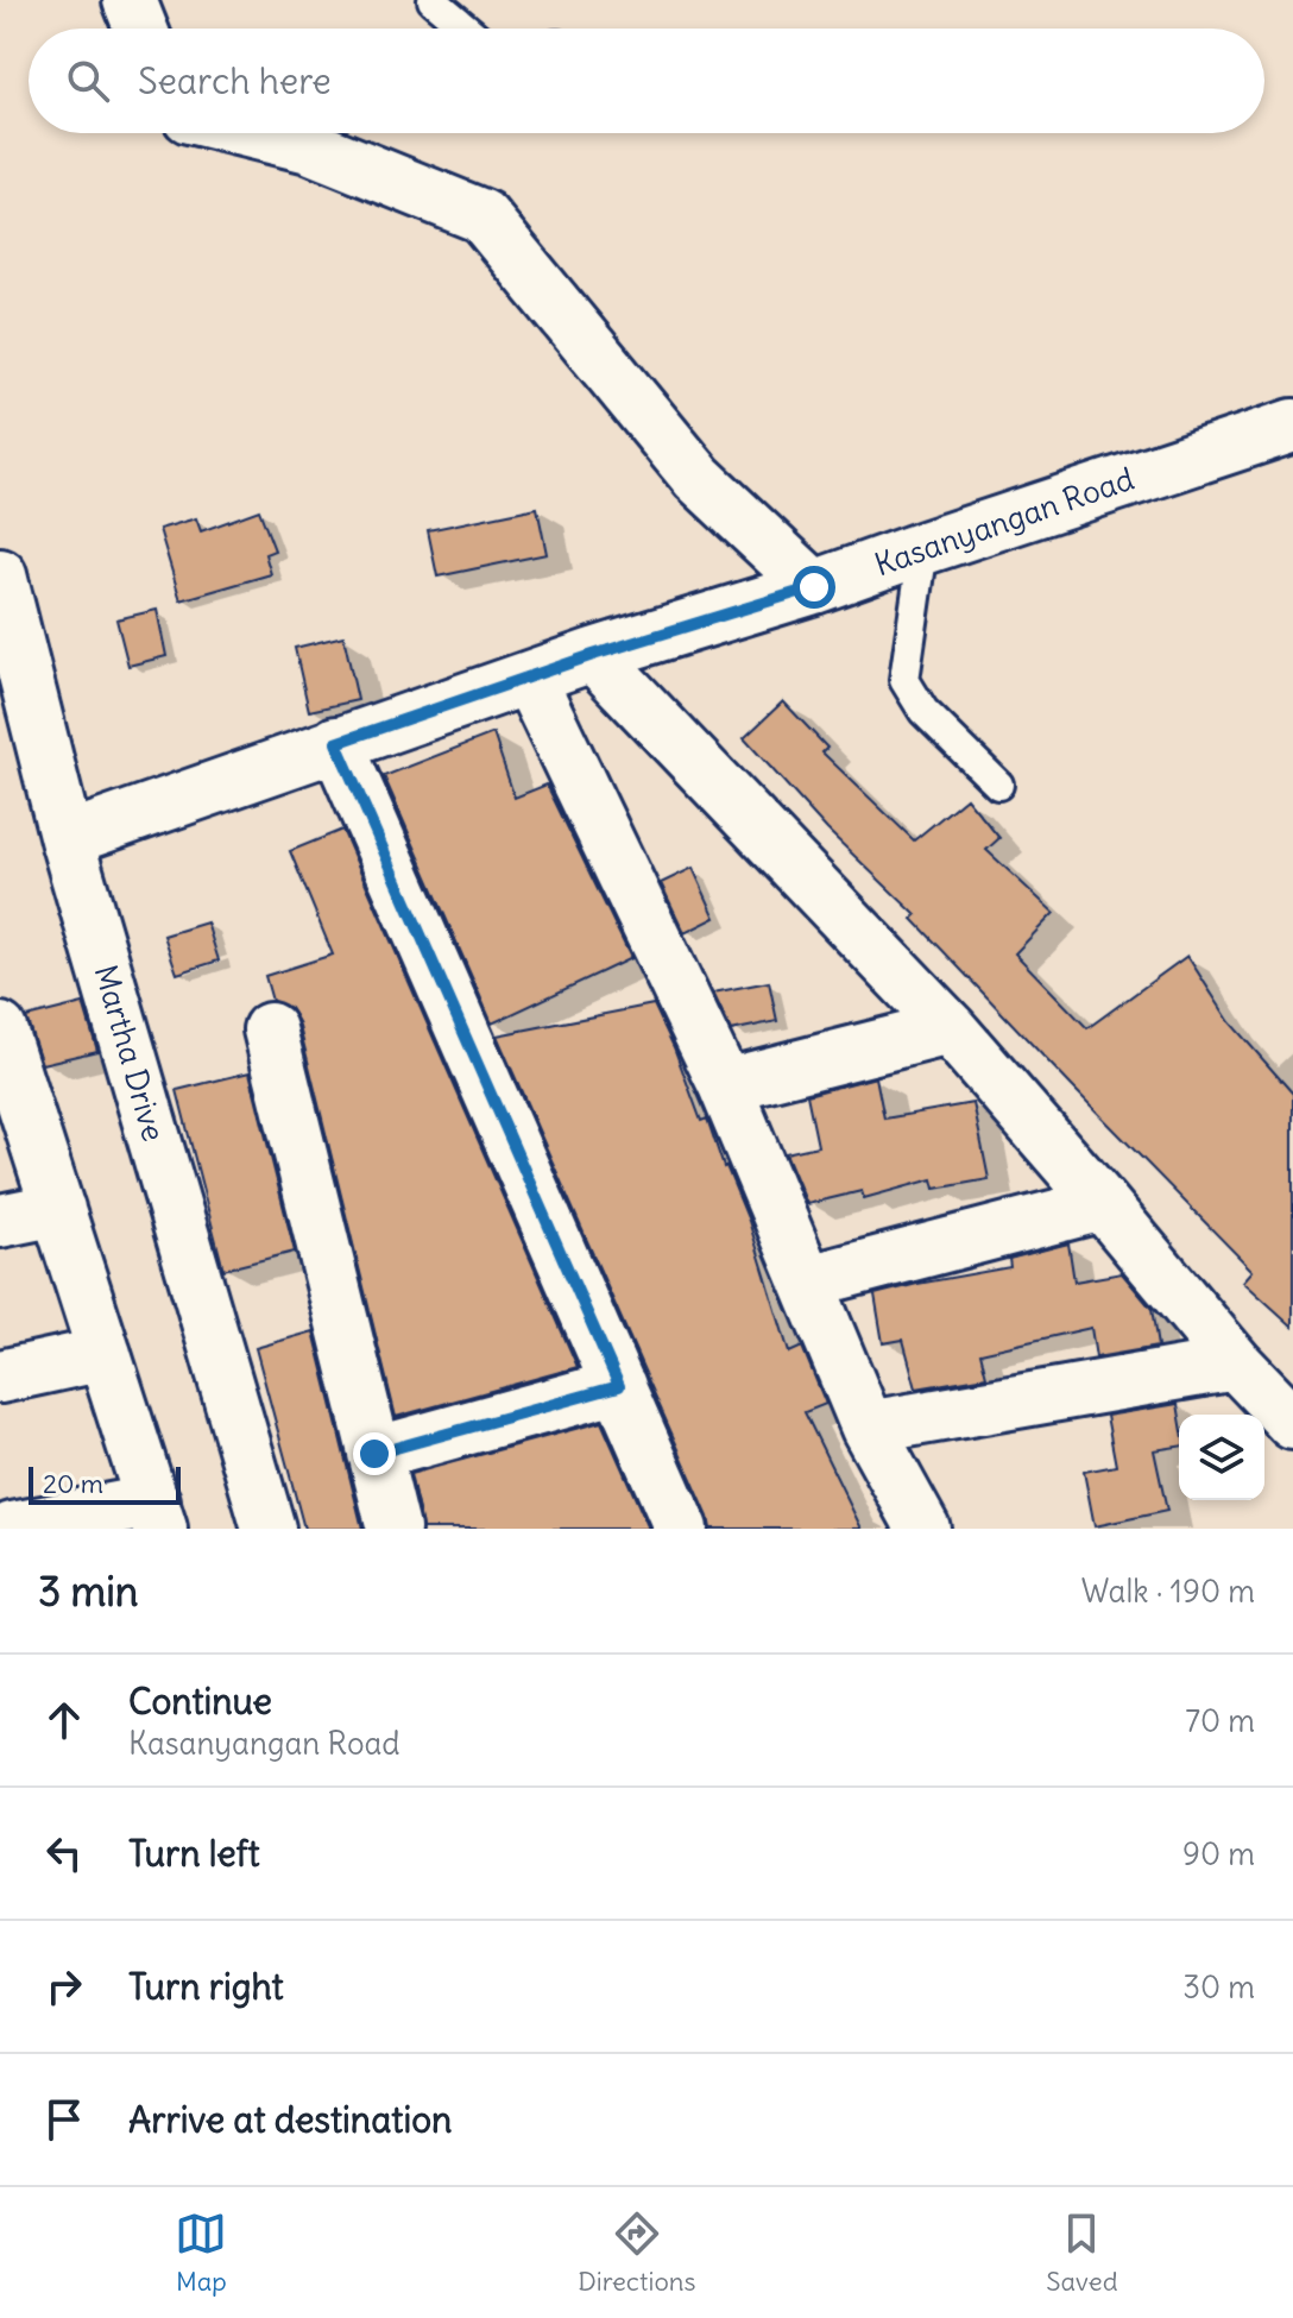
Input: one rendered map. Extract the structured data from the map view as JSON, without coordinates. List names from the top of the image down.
{
  "streets": {
    "street": ["Kasanyangan Road", "Martha Drive"]
  },
  "crossings": [
    ["Kasanyangan Road", "Martha Drive"]
  ],
  "scale_bar": "20 m",
  "page": {
    "search": "Search here",
    "scale": "20 m",
    "heading": ["3 min", "Walk · 190 m"],
    "list": [
      ["Continue", "Kasanyangan Road", "70 m"],
      ["Turn left", "90 m"],
      ["Turn right", "30 m"],
      "Arrive at destination"
    ],
    "nav": ["Map", "Directions", "Saved"]
  }
}
